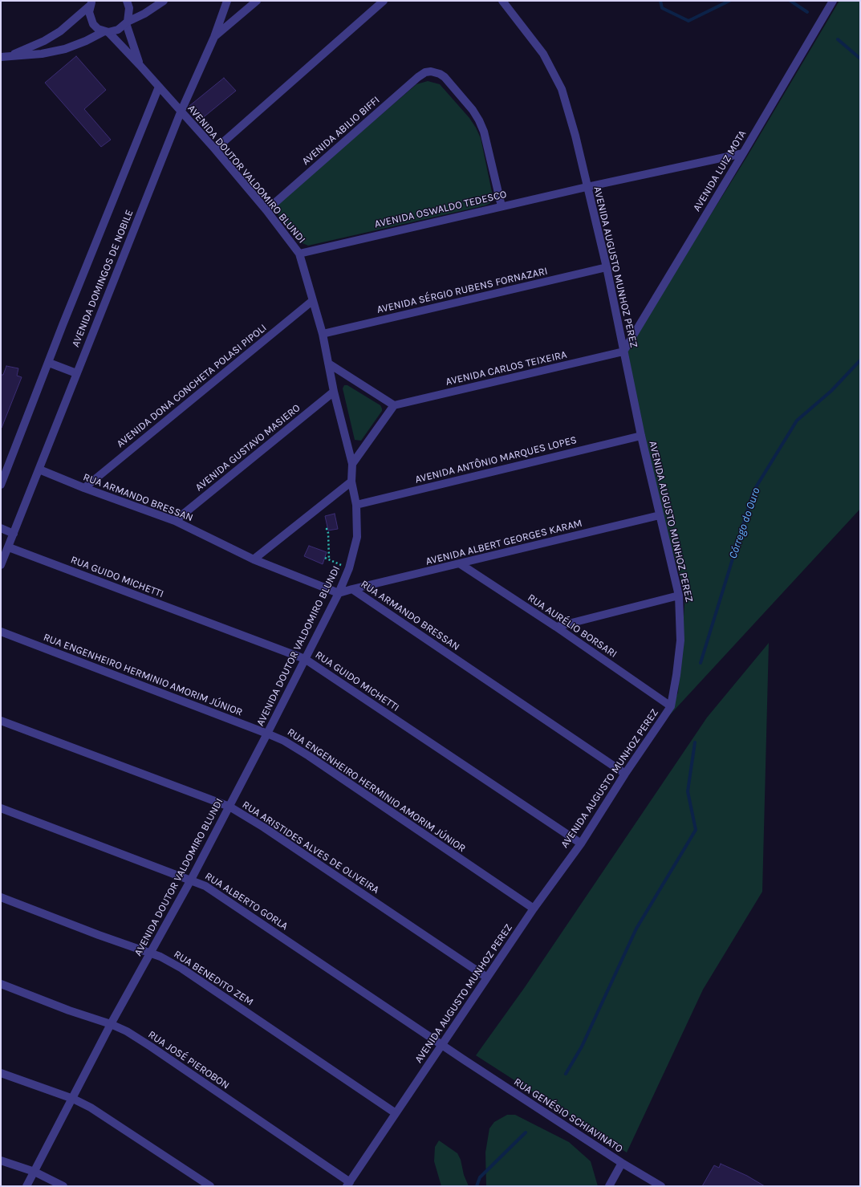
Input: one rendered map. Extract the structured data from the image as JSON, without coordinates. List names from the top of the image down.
{
  "streets": {
    "street": [
      "AVENIDA ABILIO BIFFI",
      "AVENIDA LUIZ MOTA",
      "AVENIDA DOUTOR VALDOMIRO BLUNDI",
      "AVENIDA OSWALDO TEDESCO",
      "AVENIDA AUGUSTO MUNHOZ PEREZ",
      "AVENIDA DOMINGOS DE NOBILE",
      "AVENIDA SÉRGIO RUBENS FORNAZARI",
      "AVENIDA CARLOS TEIXEIRA",
      "AVENIDA DONA CONCHETA POLASI PIPOLI",
      "AVENIDA GUSTAVO MASIERO",
      "AVENIDA ANTÔNIO MARQUES LOPES",
      "RUA ARMANDO BRESSAN",
      "AVENIDA ALBERT GEORGES KARAM",
      "RUA GUIDO MICHETTI",
      "RUA AURÉLIO BORSARI",
      "RUA ENGENHEIRO HERMINIO AMORIM JÚNIOR",
      "RUA ARISTIDES ALVES DE OLIVEIRA",
      "RUA ALBERTO GORLA",
      "RUA BENEDITO ZEM",
      "RUA JOSÉ PIEROBON",
      "RUA GENÉSIO SCHIAVINATO"
    ]
  },
  "crossings": [
    ["AVENIDA ABILIO BIFFI", "AVENIDA DOUTOR VALDOMIRO BLUNDI"],
    ["AVENIDA ABILIO BIFFI", "AVENIDA OSWALDO TEDESCO"],
    ["AVENIDA LUIZ MOTA", "AVENIDA OSWALDO TEDESCO"],
    ["AVENIDA LUIZ MOTA", "AVENIDA AUGUSTO MUNHOZ PEREZ"],
    ["AVENIDA LUIZ MOTA", "AVENIDA CARLOS TEIXEIRA"],
    ["AVENIDA DOUTOR VALDOMIRO BLUNDI", "AVENIDA OSWALDO TEDESCO"],
    ["AVENIDA DOUTOR VALDOMIRO BLUNDI", "AVENIDA DOMINGOS DE NOBILE"],
    ["AVENIDA DOUTOR VALDOMIRO BLUNDI", "AVENIDA SÉRGIO RUBENS FORNAZARI"],
    ["AVENIDA DOUTOR VALDOMIRO BLUNDI", "AVENIDA DONA CONCHETA POLASI PIPOLI"],
    ["AVENIDA DOUTOR VALDOMIRO BLUNDI", "AVENIDA GUSTAVO MASIERO"],
    ["AVENIDA DOUTOR VALDOMIRO BLUNDI", "AVENIDA ANTÔNIO MARQUES LOPES"],
    ["AVENIDA DOUTOR VALDOMIRO BLUNDI", "RUA ARMANDO BRESSAN"],
    ["AVENIDA DOUTOR VALDOMIRO BLUNDI", "RUA GUIDO MICHETTI"],
    ["AVENIDA DOUTOR VALDOMIRO BLUNDI", "RUA ENGENHEIRO HERMINIO AMORIM JÚNIOR"],
    ["AVENIDA DOUTOR VALDOMIRO BLUNDI", "RUA ARISTIDES ALVES DE OLIVEIRA"],
    ["AVENIDA DOUTOR VALDOMIRO BLUNDI", "RUA ALBERTO GORLA"],
    ["AVENIDA DOUTOR VALDOMIRO BLUNDI", "RUA BENEDITO ZEM"],
    ["AVENIDA DOUTOR VALDOMIRO BLUNDI", "RUA JOSÉ PIEROBON"],
    ["AVENIDA OSWALDO TEDESCO", "AVENIDA AUGUSTO MUNHOZ PEREZ"],
    ["AVENIDA AUGUSTO MUNHOZ PEREZ", "AVENIDA SÉRGIO RUBENS FORNAZARI"],
    ["AVENIDA AUGUSTO MUNHOZ PEREZ", "AVENIDA CARLOS TEIXEIRA"],
    ["AVENIDA AUGUSTO MUNHOZ PEREZ", "AVENIDA ANTÔNIO MARQUES LOPES"],
    ["AVENIDA AUGUSTO MUNHOZ PEREZ", "RUA ARMANDO BRESSAN"],
    ["AVENIDA AUGUSTO MUNHOZ PEREZ", "AVENIDA ALBERT GEORGES KARAM"],
    ["AVENIDA AUGUSTO MUNHOZ PEREZ", "RUA GUIDO MICHETTI"],
    ["AVENIDA AUGUSTO MUNHOZ PEREZ", "RUA AURÉLIO BORSARI"],
    ["AVENIDA AUGUSTO MUNHOZ PEREZ", "RUA ENGENHEIRO HERMINIO AMORIM JÚNIOR"],
    ["AVENIDA AUGUSTO MUNHOZ PEREZ", "RUA ARISTIDES ALVES DE OLIVEIRA"],
    ["AVENIDA AUGUSTO MUNHOZ PEREZ", "RUA ALBERTO GORLA"],
    ["AVENIDA AUGUSTO MUNHOZ PEREZ", "RUA BENEDITO ZEM"],
    ["AVENIDA AUGUSTO MUNHOZ PEREZ", "RUA JOSÉ PIEROBON"],
    ["AVENIDA DOMINGOS DE NOBILE", "RUA ARMANDO BRESSAN"],
    ["AVENIDA DOMINGOS DE NOBILE", "RUA GUIDO MICHETTI"],
    ["AVENIDA DONA CONCHETA POLASI PIPOLI", "RUA ARMANDO BRESSAN"],
    ["AVENIDA GUSTAVO MASIERO", "RUA ARMANDO BRESSAN"],
    ["RUA ARMANDO BRESSAN", "AVENIDA ALBERT GEORGES KARAM"],
    ["AVENIDA ALBERT GEORGES KARAM", "RUA AURÉLIO BORSARI"],
    ["RUA ALBERTO GORLA", "RUA GENÉSIO SCHIAVINATO"]
  ],
  "water": ["Córrego do Ouro"]
}
